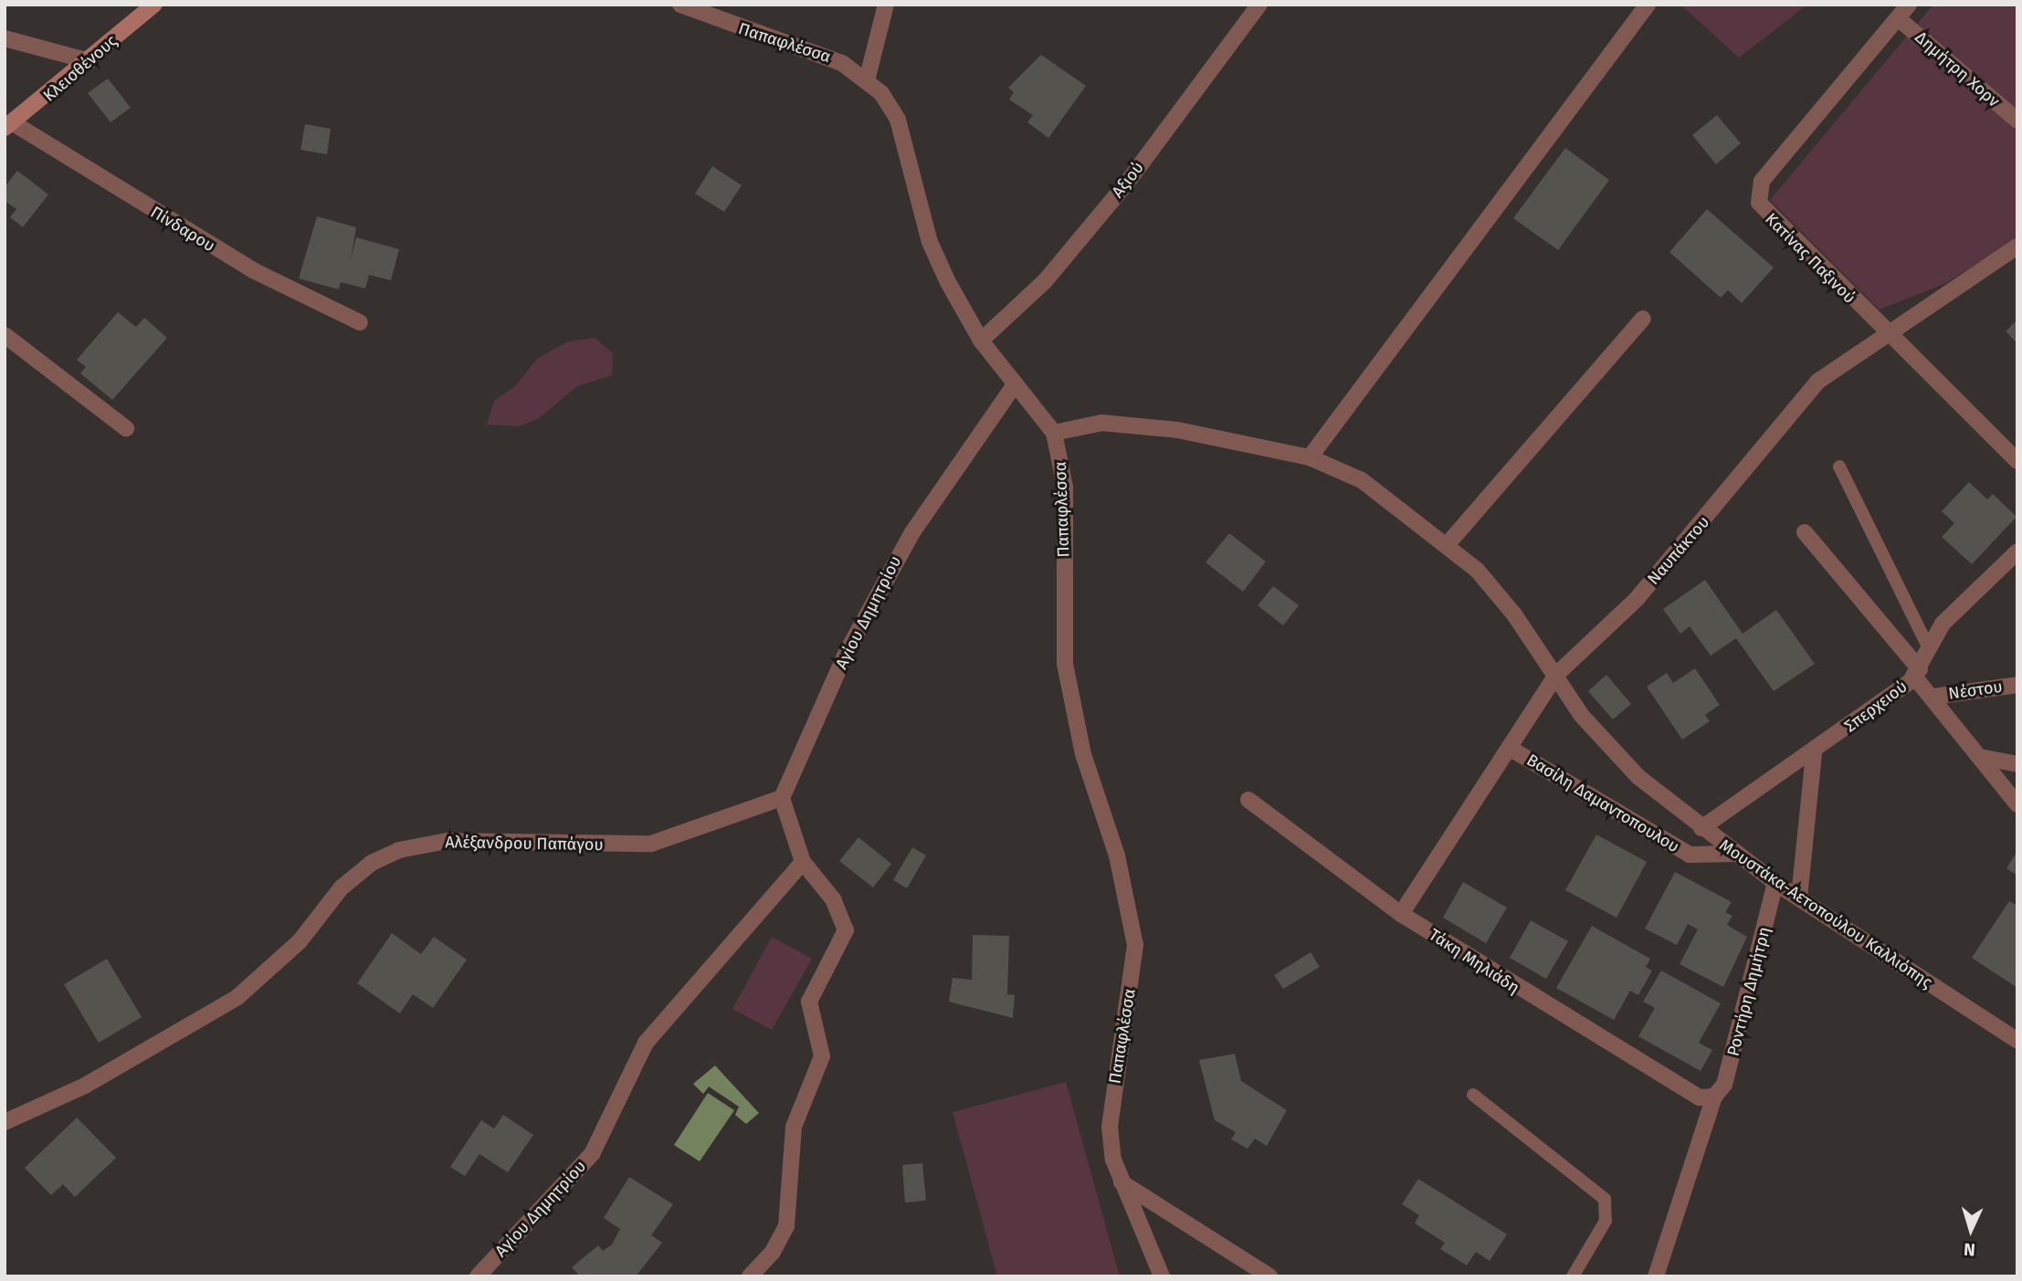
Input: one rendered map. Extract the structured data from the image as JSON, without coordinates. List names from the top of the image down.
{
  "streets": {
    "main road": ["Κλεισθένους"],
    "street": [
      "Παπαφλέσσα",
      "Δημήτρη Χορν",
      "Αξιού",
      "Πίνδαρου",
      "Κατίνας Παξινού",
      "Ναυπάκτου",
      "Αγίου Δημητρίου",
      "Νέστου",
      "Σπερχειού",
      "Βασίλη Δαμαντοπουλου",
      "Αλέξανδρου Παπάγου",
      "Μουστάκα-Αετοπούλου Καλλιόπης",
      "Τάκη Μηλιάδη",
      "Ροντήρη Δημήτρη"
    ]
  },
  "crossings": [
    ["Παπαφλέσσα", "Αξιού"],
    ["Παπαφλέσσα", "Αγίου Δημητρίου"],
    ["Παπαφλέσσα", "Μουστάκα-Αετοπούλου Καλλιόπης"],
    ["Κλεισθένους", "Πίνδαρου"],
    ["Δημήτρη Χορν", "Κατίνας Παξινού"],
    ["Κατίνας Παξινού", "Ναυπάκτου"],
    ["Ναυπάκτου", "Βασίλη Δαμαντοπουλου"],
    ["Ναυπάκτου", "Μουστάκα-Αετοπούλου Καλλιόπης"],
    ["Ναυπάκτου", "Τάκη Μηλιάδη"],
    ["Αγίου Δημητρίου", "Αλέξανδρου Παπάγου"],
    ["Σπερχειού", "Μουστάκα-Αετοπούλου Καλλιόπης"],
    ["Βασίλη Δαμαντοπουλου", "Μουστάκα-Αετοπούλου Καλλιόπης"],
    ["Μουστάκα-Αετοπούλου Καλλιόπης", "Ροντήρη Δημήτρη"],
    ["Τάκη Μηλιάδη", "Ροντήρη Δημήτρη"]
  ],
  "north": "bottom"
}
